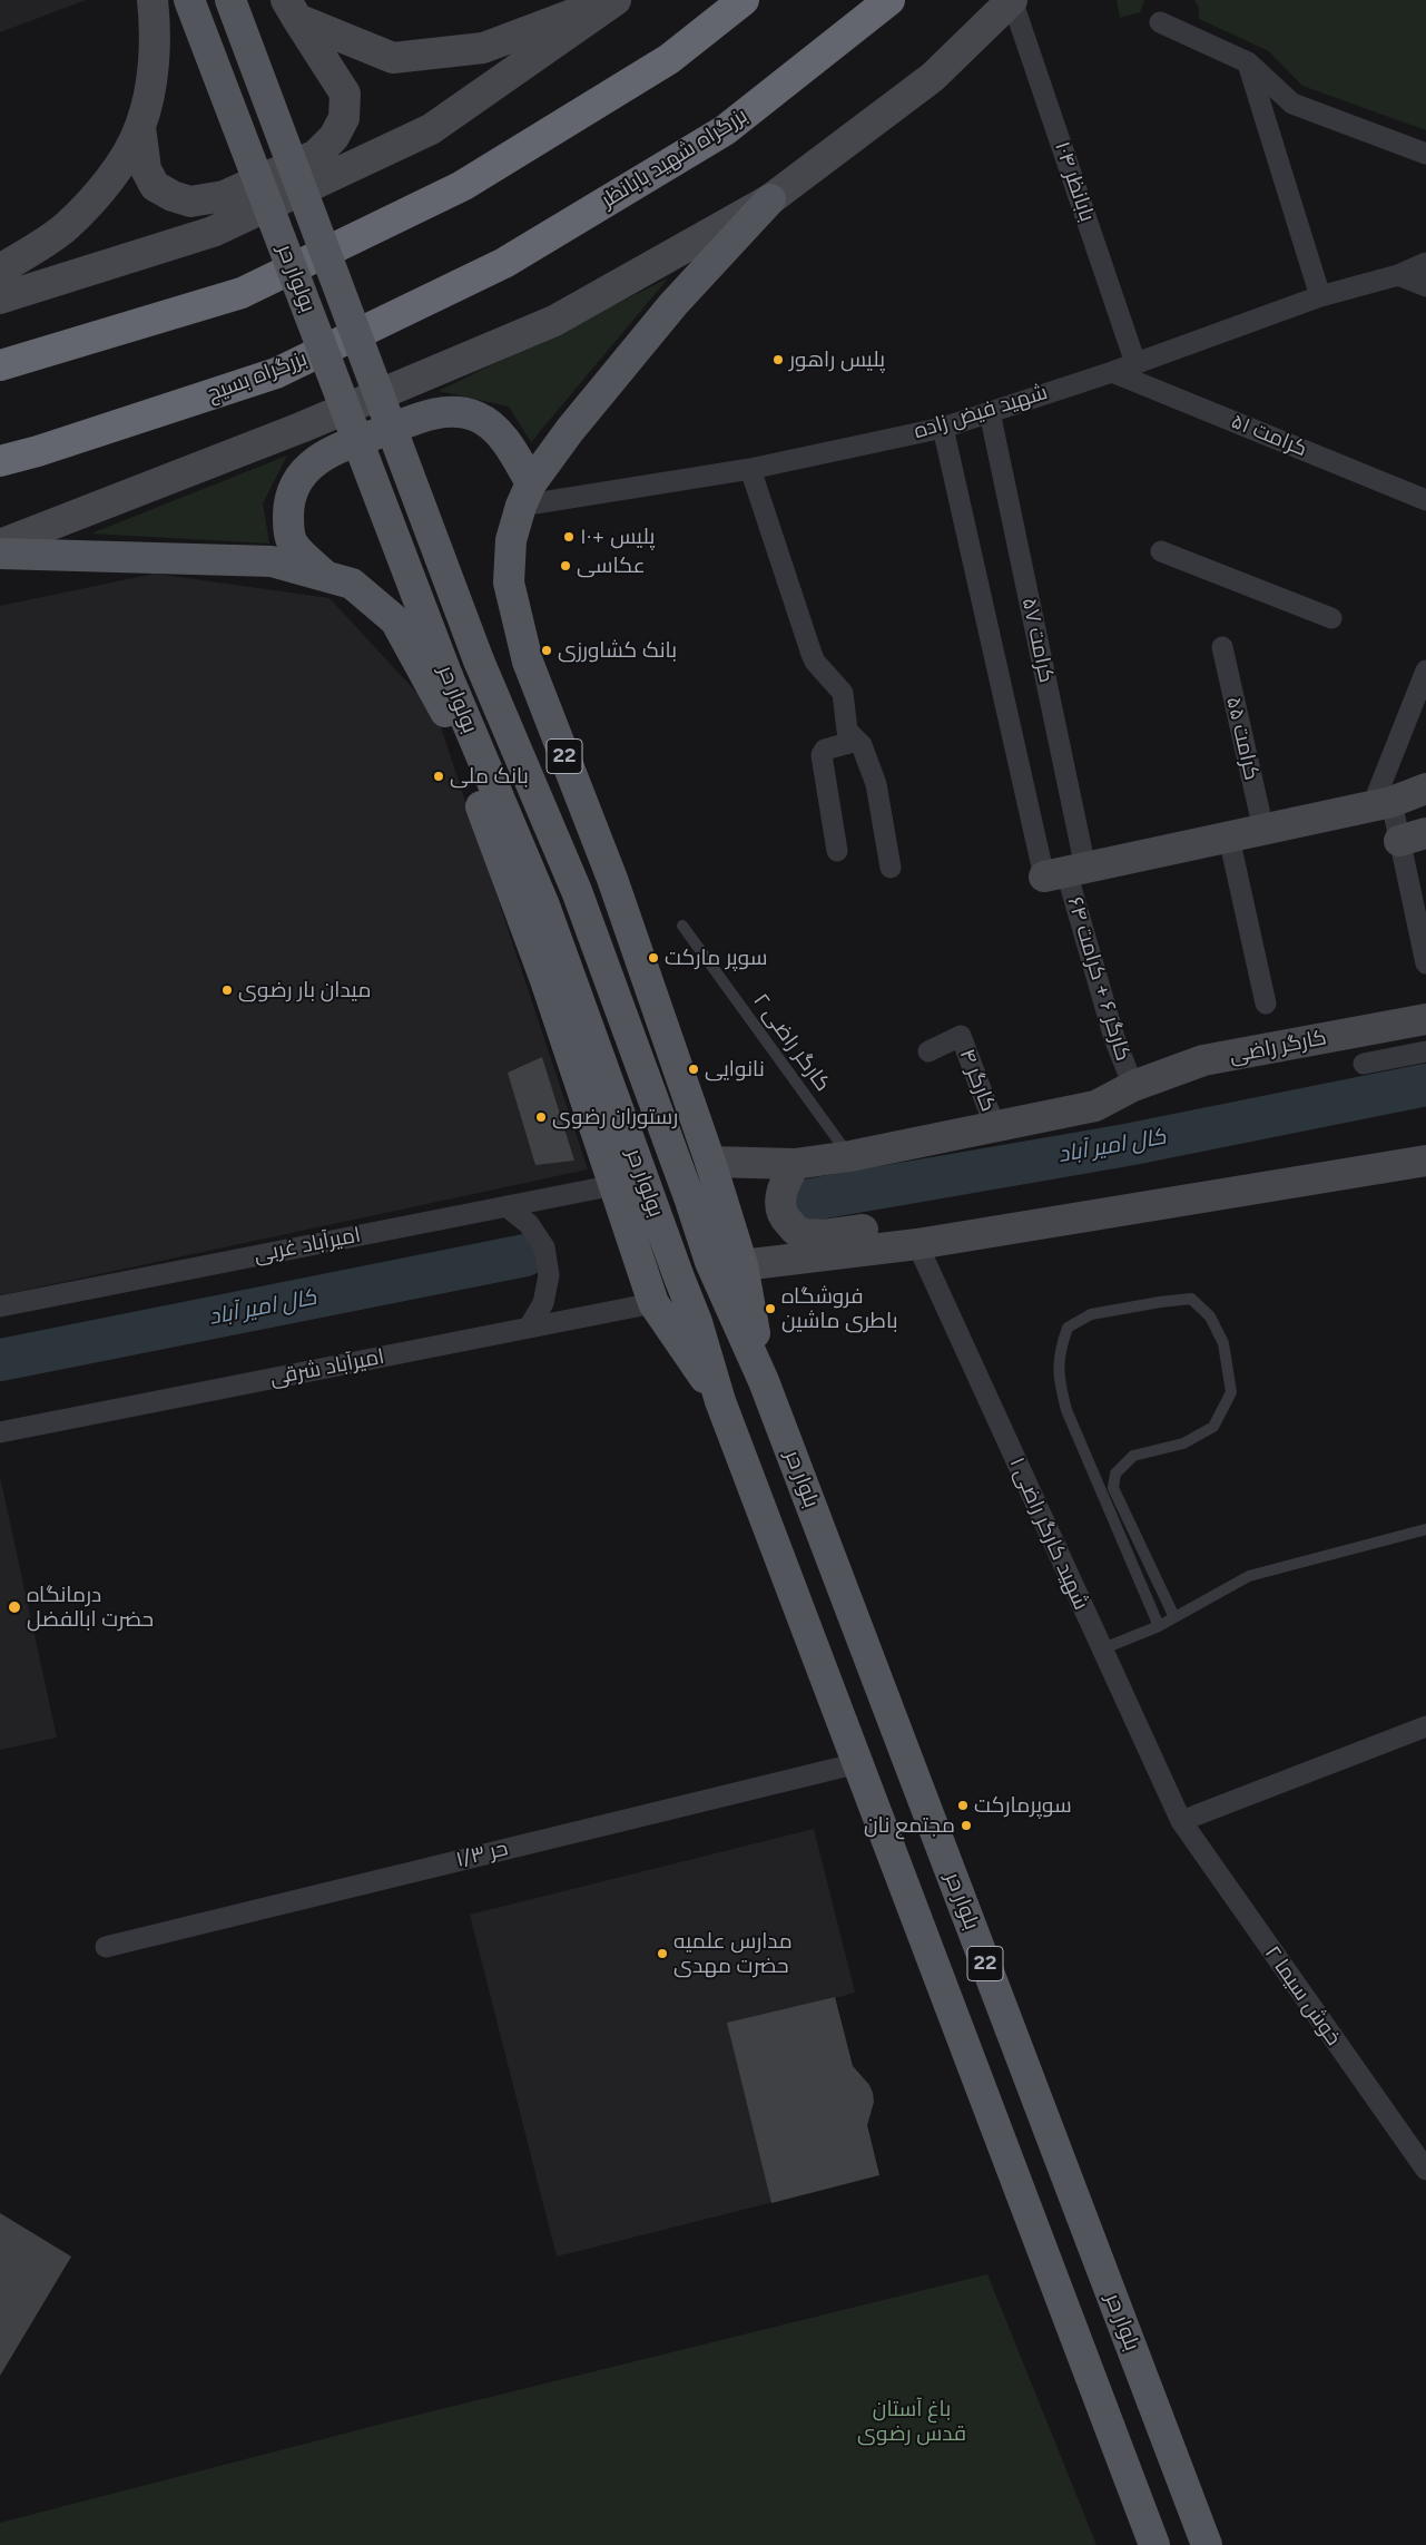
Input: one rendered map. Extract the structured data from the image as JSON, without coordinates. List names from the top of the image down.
{
  "streets": {
    "highway": ["بزرگراه شهید بابانظر", "بزرگراه بسیج"],
    "main road": [
      "بولوار حر",
      "22",
      "کارگر راضی",
      "بلوار حر"
    ],
    "street": [
      "بابانظر ۱۰۴",
      "شهید فیض زاده",
      "کرامت ۵۱",
      "کرامت ۵۷",
      "کرامت ۵۵",
      "کارگر ۶ + کرامت ۶۴",
      "کارگر ۴",
      "امیرآباد غربی",
      "امیرآباد شرقی",
      "شهید کارگر راضی ۱",
      "حر ۱/۳",
      "خوش سیما ۲"
    ],
    "lane": ["کارگر راضی ۲"]
  },
  "crossings": [
    ["بزرگراه شهید بابانظر", "بزرگراه بسیج"],
    ["بابانظر ۱۰۴", "شهید فیض زاده"],
    ["بولوار حر", "22"],
    ["بولوار حر", "بلوار حر"],
    ["شهید فیض زاده", "کرامت ۵۱"],
    ["شهید فیض زاده", "کرامت ۵۷"],
    ["شهید فیض زاده", "22"],
    ["کرامت ۵۷", "کارگر ۶ + کرامت ۶۴"],
    ["22", "کارگر راضی"],
    ["22", "امیرآباد غربی"],
    ["22", "امیرآباد شرقی"],
    ["22", "بلوار حر"],
    ["22", "حر ۱/۳"],
    ["کارگر ۶ + کرامت ۶۴", "کارگر راضی"],
    ["کارگر راضی ۲", "کارگر راضی"],
    ["کارگر راضی", "کارگر ۴"],
    ["شهید کارگر راضی ۱", "خوش سیما ۲"]
  ],
  "water": ["کال امیر آباد"],
  "parks": ["باغ آستان قدس رضوی"],
  "places": [
    "پلیس راهور",
    "پلیس +۱۰",
    "عکاسی",
    "بانک کشاورزی",
    "بانک ملی",
    "سوپر مارکت",
    "میدان بار رضوی",
    "نانوایی",
    "رستوران رضوی",
    "فروشگاه باطری ماشین",
    "درمانگاه حضرت ابالفضل",
    "سوپرمارکت",
    "مجتمع نان",
    "مدارس علمیه حضرت مهدی"
  ]
}
